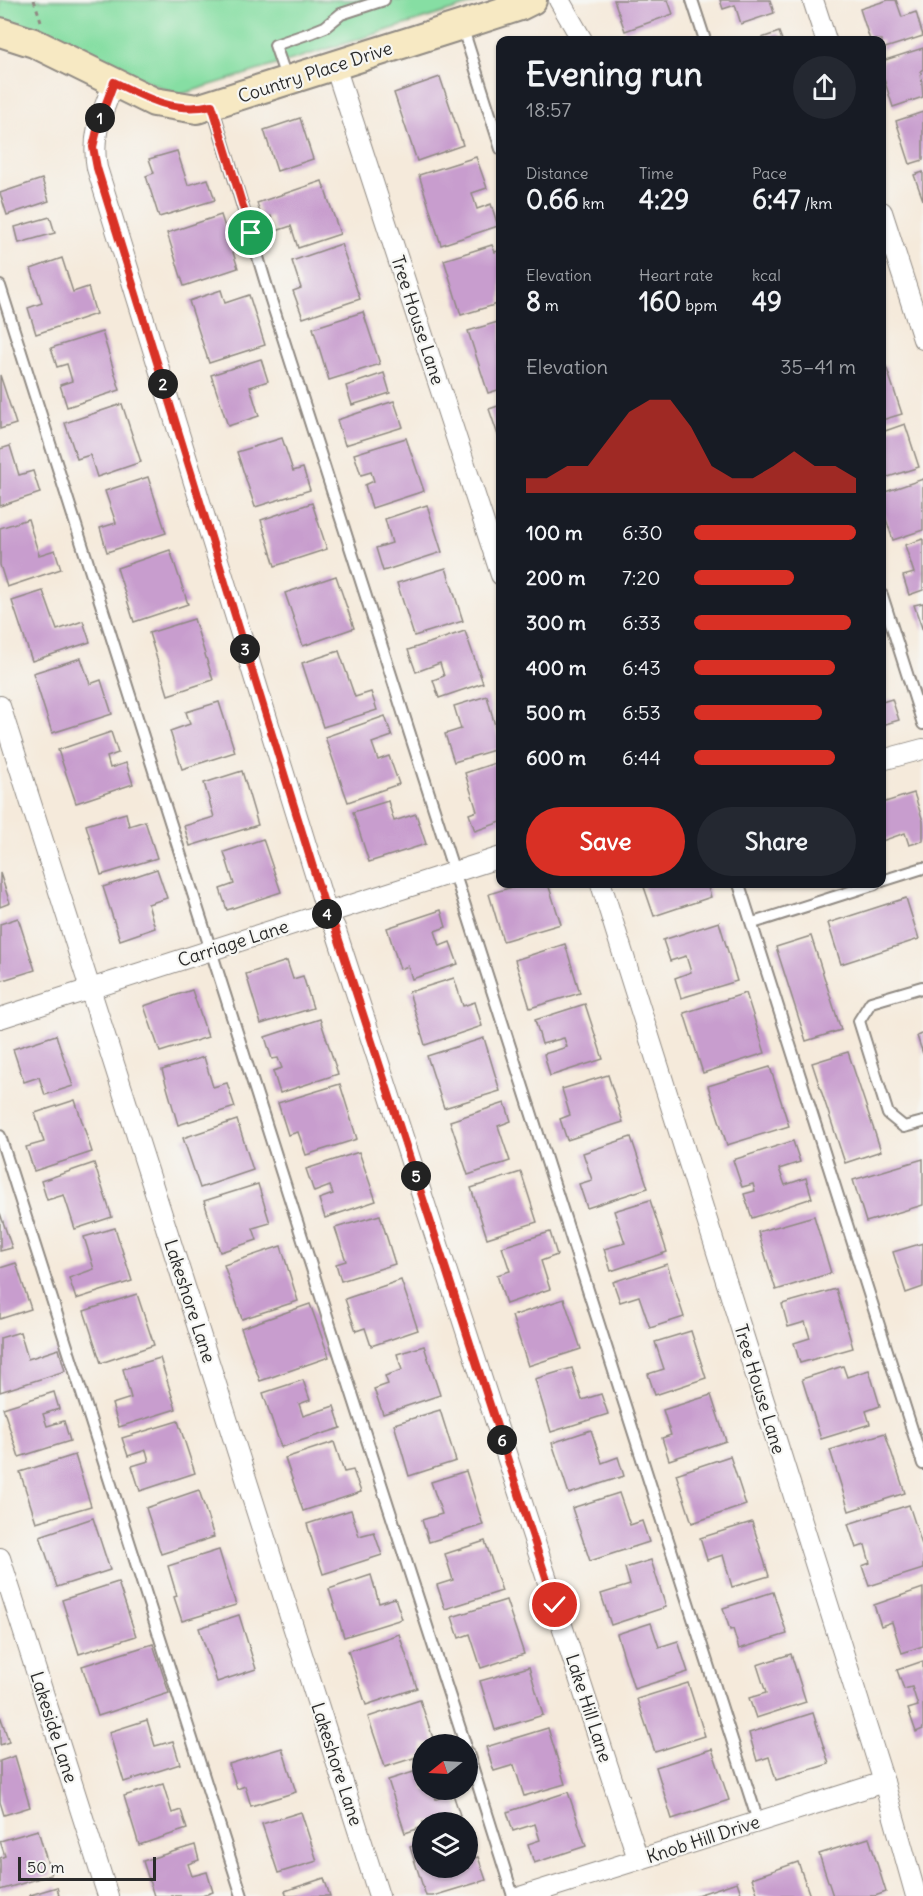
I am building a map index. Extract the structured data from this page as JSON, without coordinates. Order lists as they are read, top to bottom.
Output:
{
  "streets": {
    "street": [
      "Country Place Drive",
      "Tree House Lane",
      "Carriage Lane",
      "Lakeshore Lane",
      "Lake Hill Lane",
      "Lakeside Lane",
      "Knob Hill Drive"
    ]
  },
  "crossings": [
    ["Country Place Drive", "Tree House Lane"],
    ["Country Place Drive", "Lake Hill Lane"],
    ["Tree House Lane", "Knob Hill Drive"],
    ["Carriage Lane", "Lakeshore Lane"],
    ["Carriage Lane", "Lake Hill Lane"],
    ["Lake Hill Lane", "Knob Hill Drive"]
  ],
  "scale_bar": "50 m",
  "north": "left",
  "page": {
    "heading": ["Evening run", "18:57"],
    "pins": [
      "1",
      "2",
      "3",
      "4",
      "5",
      "6"
    ],
    "stats": [
      ["Distance", "0.66 km"],
      ["Time", "4:29"],
      ["Pace", "6:47 /km"],
      ["Elevation", "8 m"],
      ["Heart rate", "160 bpm"],
      ["kcal", "49"]
    ],
    "chart": ["Elevation", "35–41 m"],
    "list": [
      {
        "name": "100 m",
        "note": "6:30"
      },
      {
        "name": "200 m",
        "note": "7:20"
      },
      {
        "name": "300 m",
        "note": "6:33"
      },
      {
        "name": "400 m",
        "note": "6:43"
      },
      {
        "name": "500 m",
        "note": "6:53"
      },
      {
        "name": "600 m",
        "note": "6:44"
      }
    ],
    "buttons": ["Save", "Share"],
    "scale": "50 m"
  }
}
